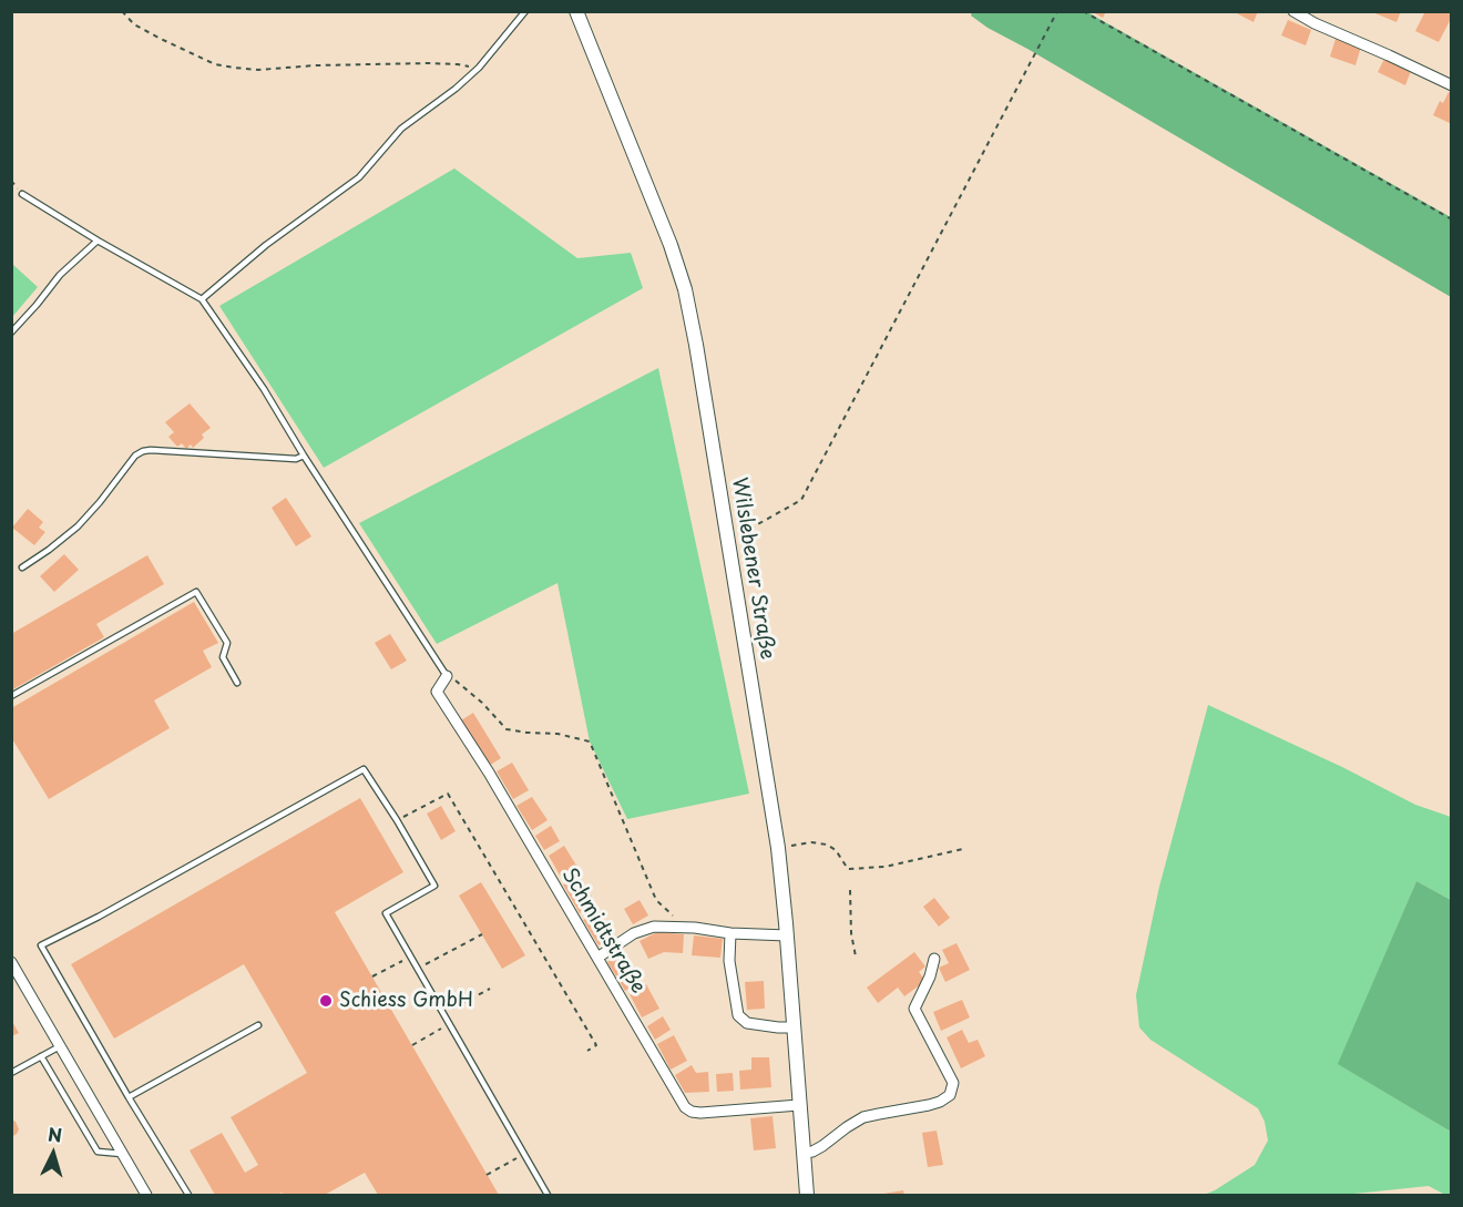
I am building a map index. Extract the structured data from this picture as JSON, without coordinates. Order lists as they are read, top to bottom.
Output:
{
  "streets": {
    "street": ["Wilslebener Straße", "Schmidtstraße"]
  },
  "crossings": [
    ["Wilslebener Straße", "Schmidtstraße"]
  ],
  "places": ["Schiess GmbH"],
  "north": "top"
}
